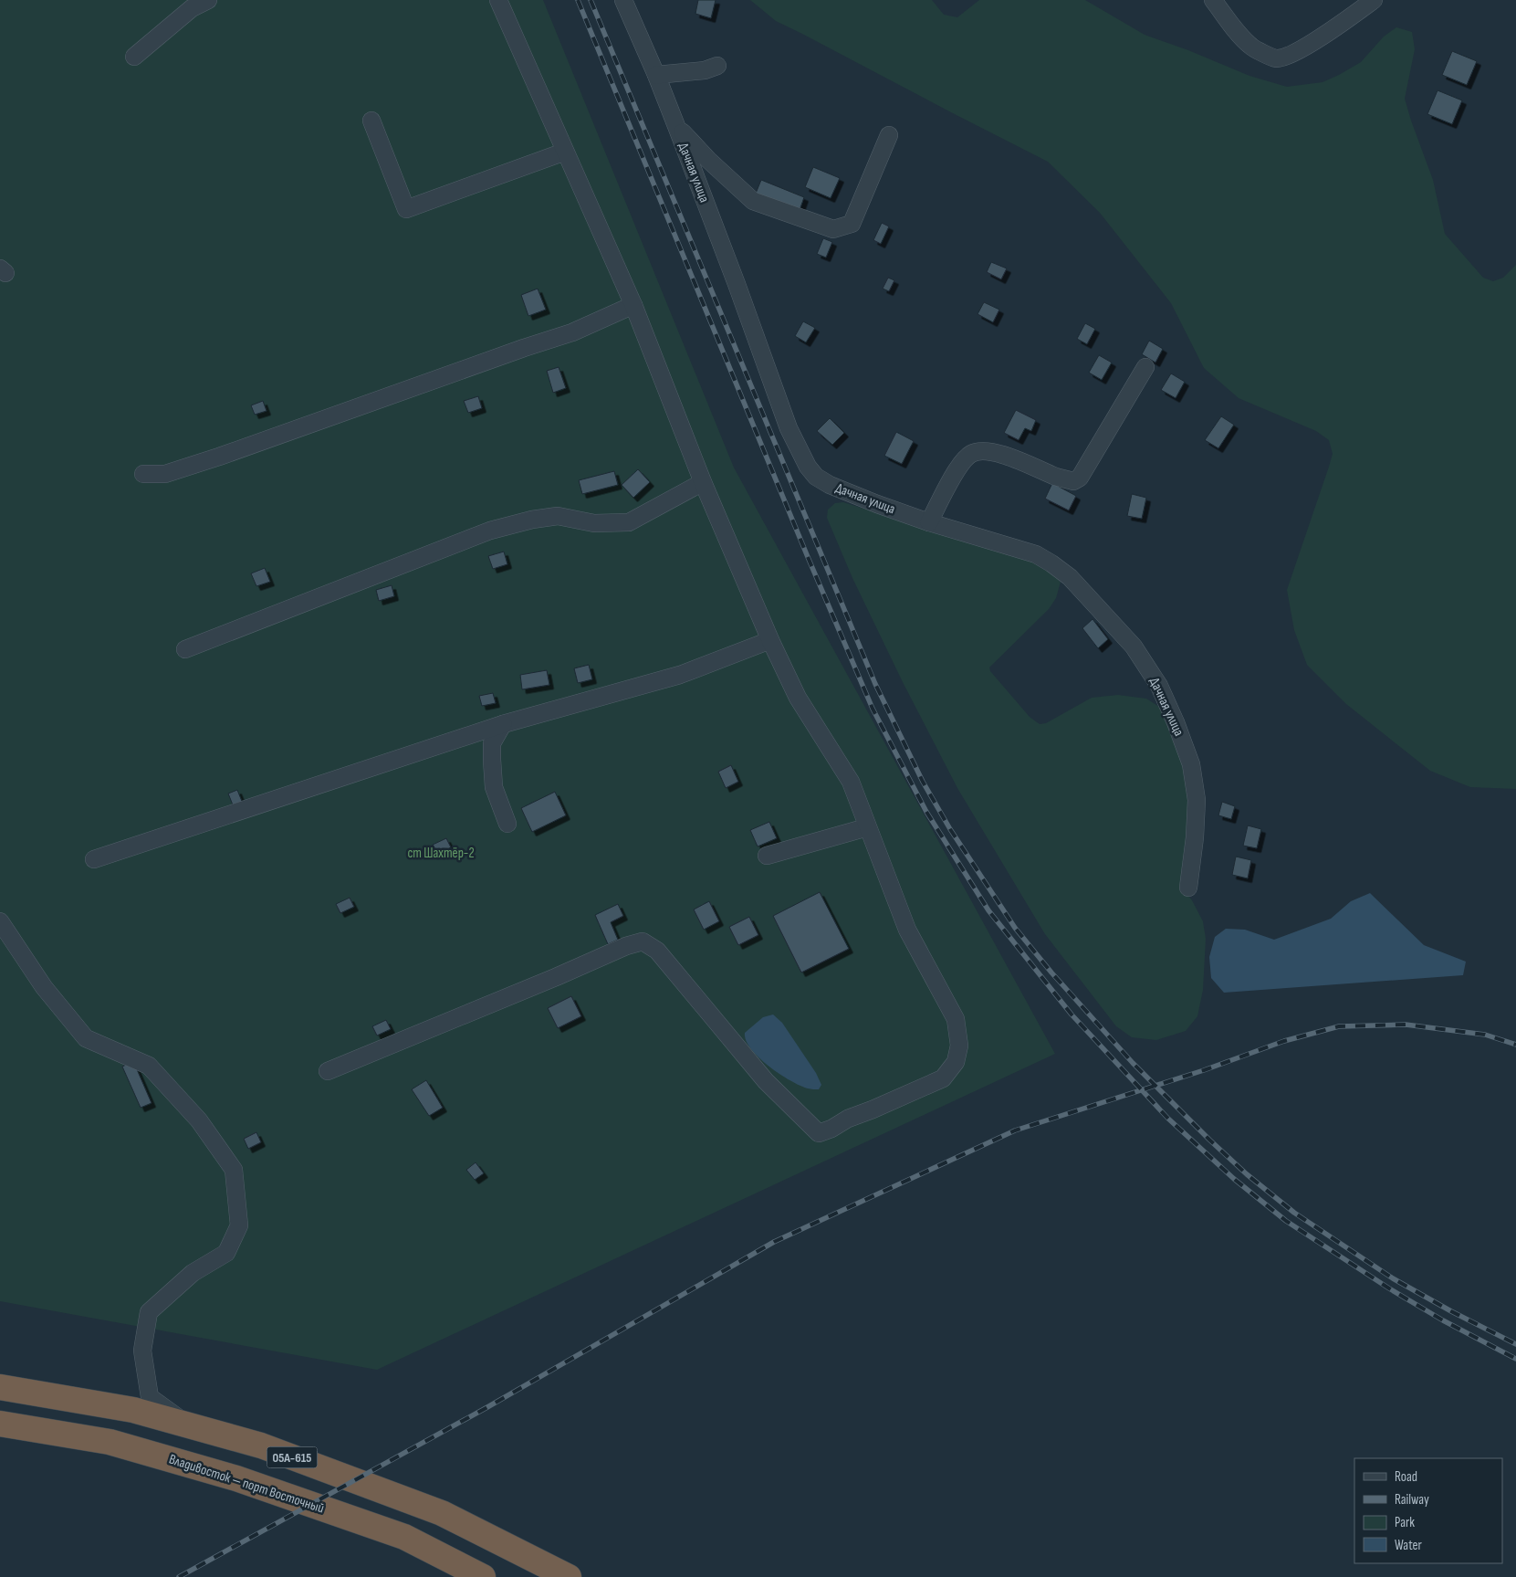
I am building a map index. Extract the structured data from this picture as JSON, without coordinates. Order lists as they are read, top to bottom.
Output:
{
  "streets": {
    "highway": ["05А-615", "Владивосток — порт Восточный"],
    "street": ["Дачная улица"]
  },
  "parks": ["ст Шахтёр-2"],
  "legend": [
    "Road",
    "Railway",
    "Park",
    "Water"
  ]
}
